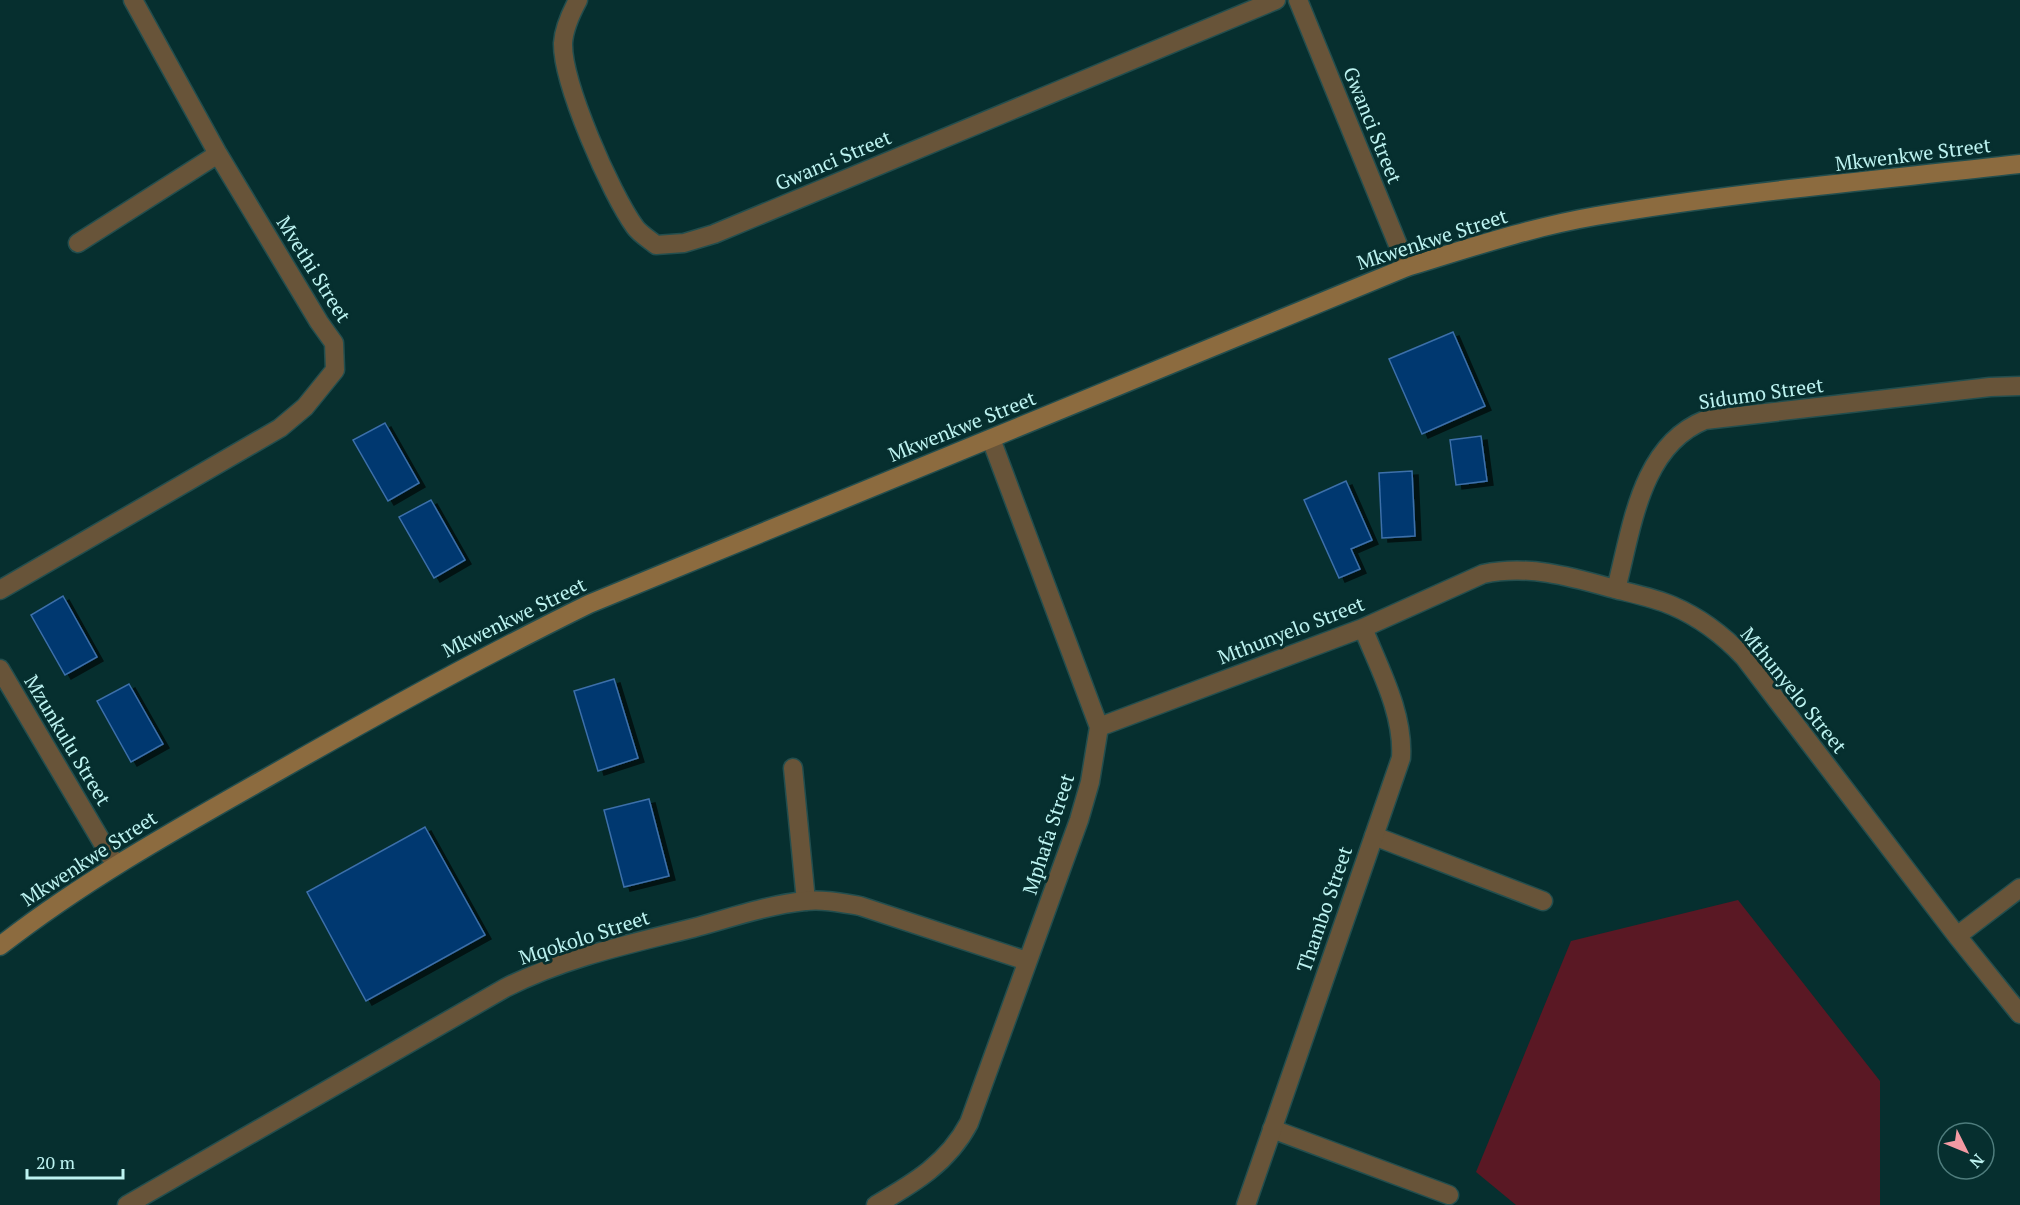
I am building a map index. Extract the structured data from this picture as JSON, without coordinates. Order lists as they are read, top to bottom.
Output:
{
  "streets": {
    "street": [
      "Gwanci Street",
      "Mkwenkwe Street",
      "Mvethi Street",
      "Sidumo Street",
      "Mthunyelo Street",
      "Mzunkulu Street",
      "Mphafa Street",
      "Thambo Street",
      "Mqokolo Street"
    ]
  },
  "crossings": [
    ["Gwanci Street", "Mkwenkwe Street"],
    ["Mkwenkwe Street", "Mzunkulu Street"],
    ["Mkwenkwe Street", "Mphafa Street"],
    ["Sidumo Street", "Mthunyelo Street"],
    ["Mthunyelo Street", "Mphafa Street"],
    ["Mthunyelo Street", "Thambo Street"],
    ["Mphafa Street", "Mqokolo Street"]
  ],
  "scale_bar": "20 m",
  "north": "bottom right"
}
